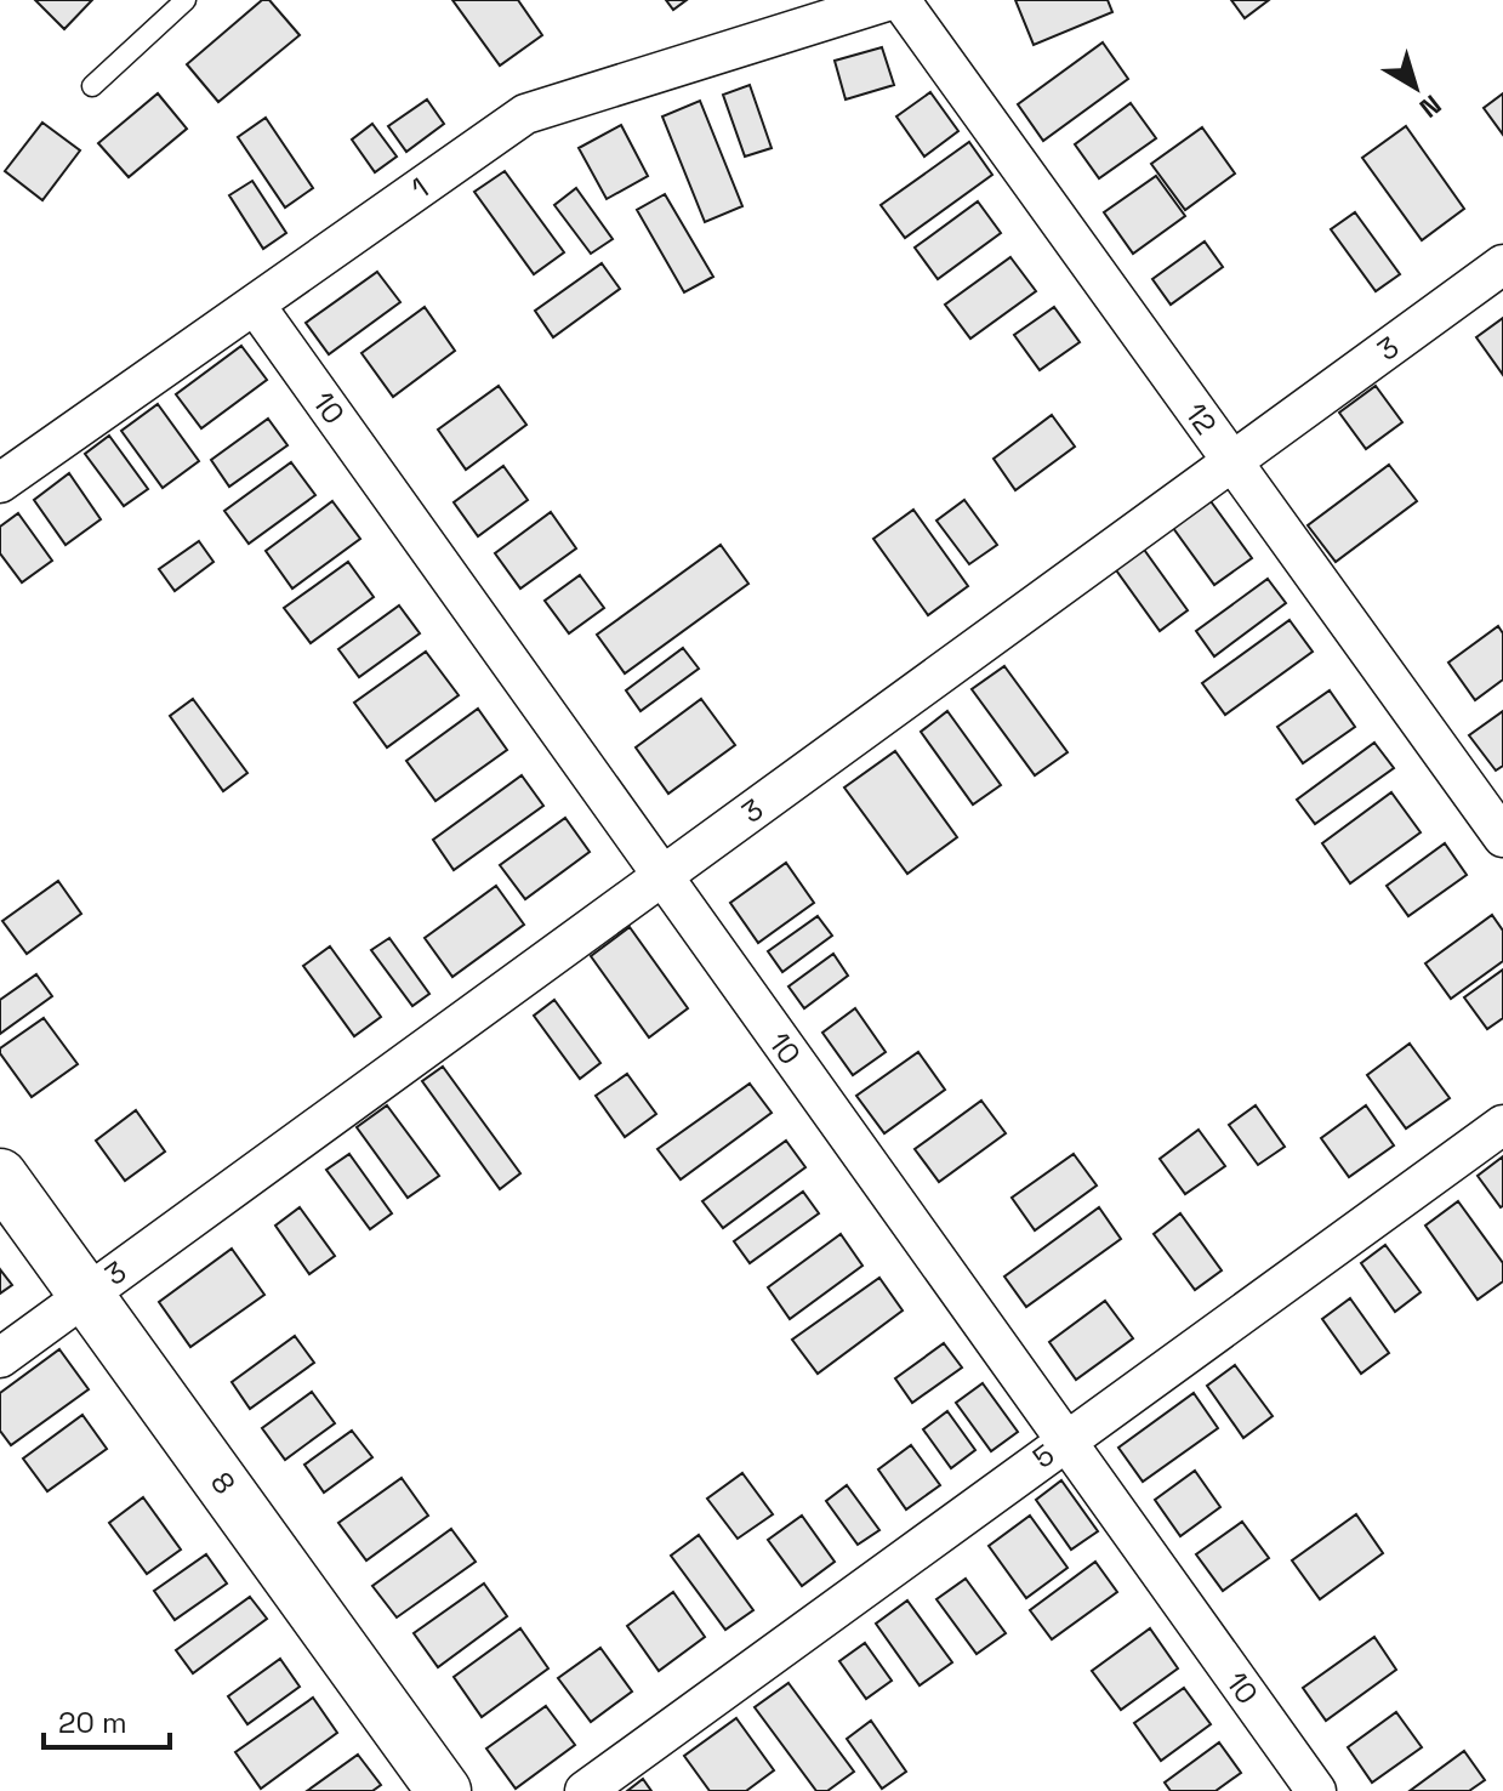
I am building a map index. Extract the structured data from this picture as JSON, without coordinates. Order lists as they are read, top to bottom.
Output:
{
  "streets": {
    "street": [
      "1",
      "3",
      "10",
      "12",
      "5",
      "8"
    ]
  },
  "crossings": [
    ["1", "10"],
    ["3", "10"],
    ["3", "12"],
    ["3", "8"],
    ["10", "5"]
  ],
  "scale_bar": "20 m",
  "north": "bottom right"
}
